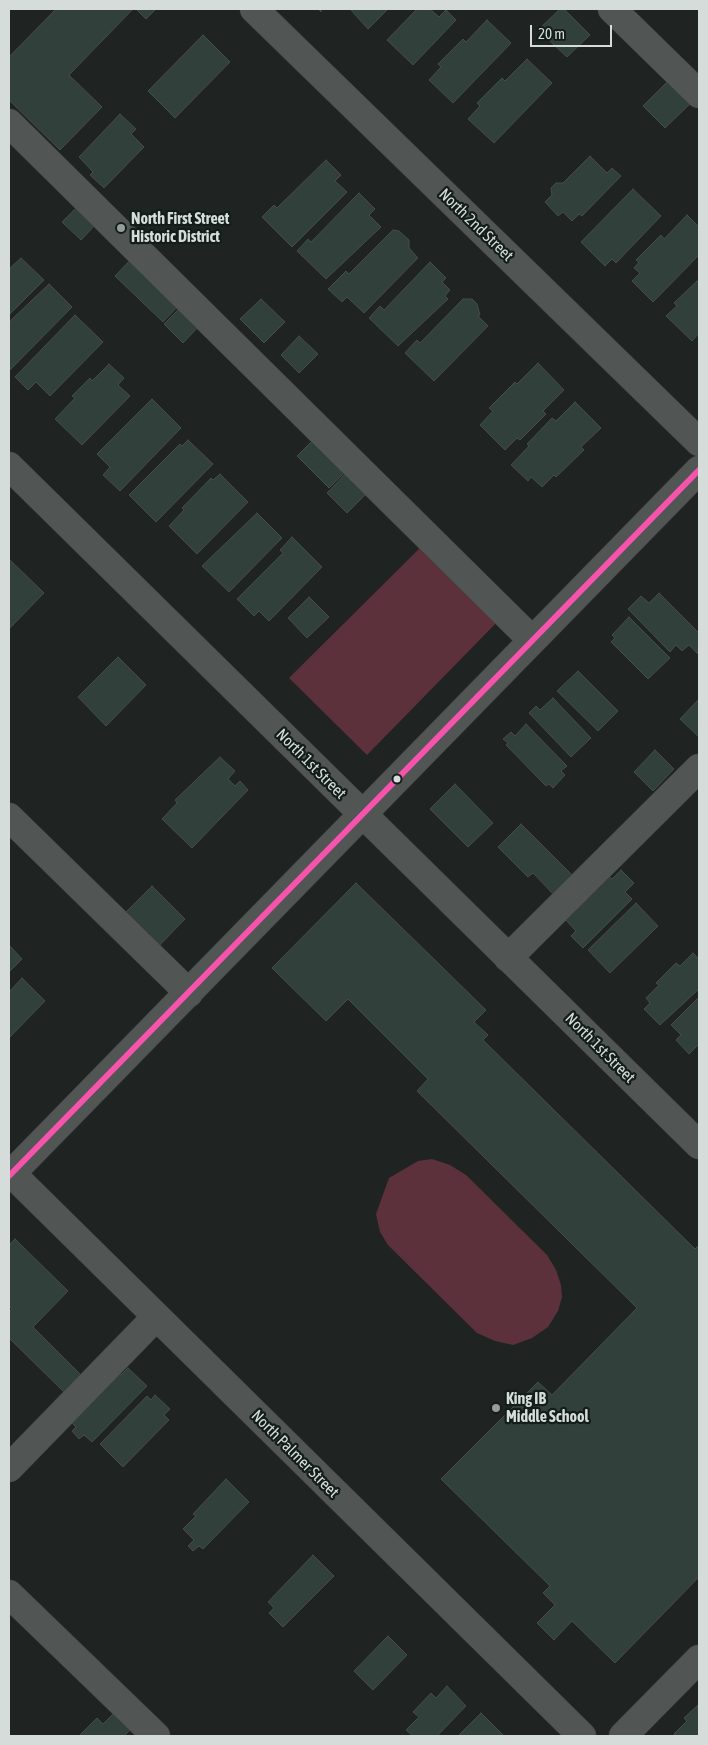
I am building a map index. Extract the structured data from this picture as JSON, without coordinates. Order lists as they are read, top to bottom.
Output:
{
  "streets": {
    "street": ["North 2nd Street", "North 1st Street", "North Palmer Street"]
  },
  "places": ["North First Street Historic District", "King IB Middle School"],
  "scale_bar": "20 m"
}
